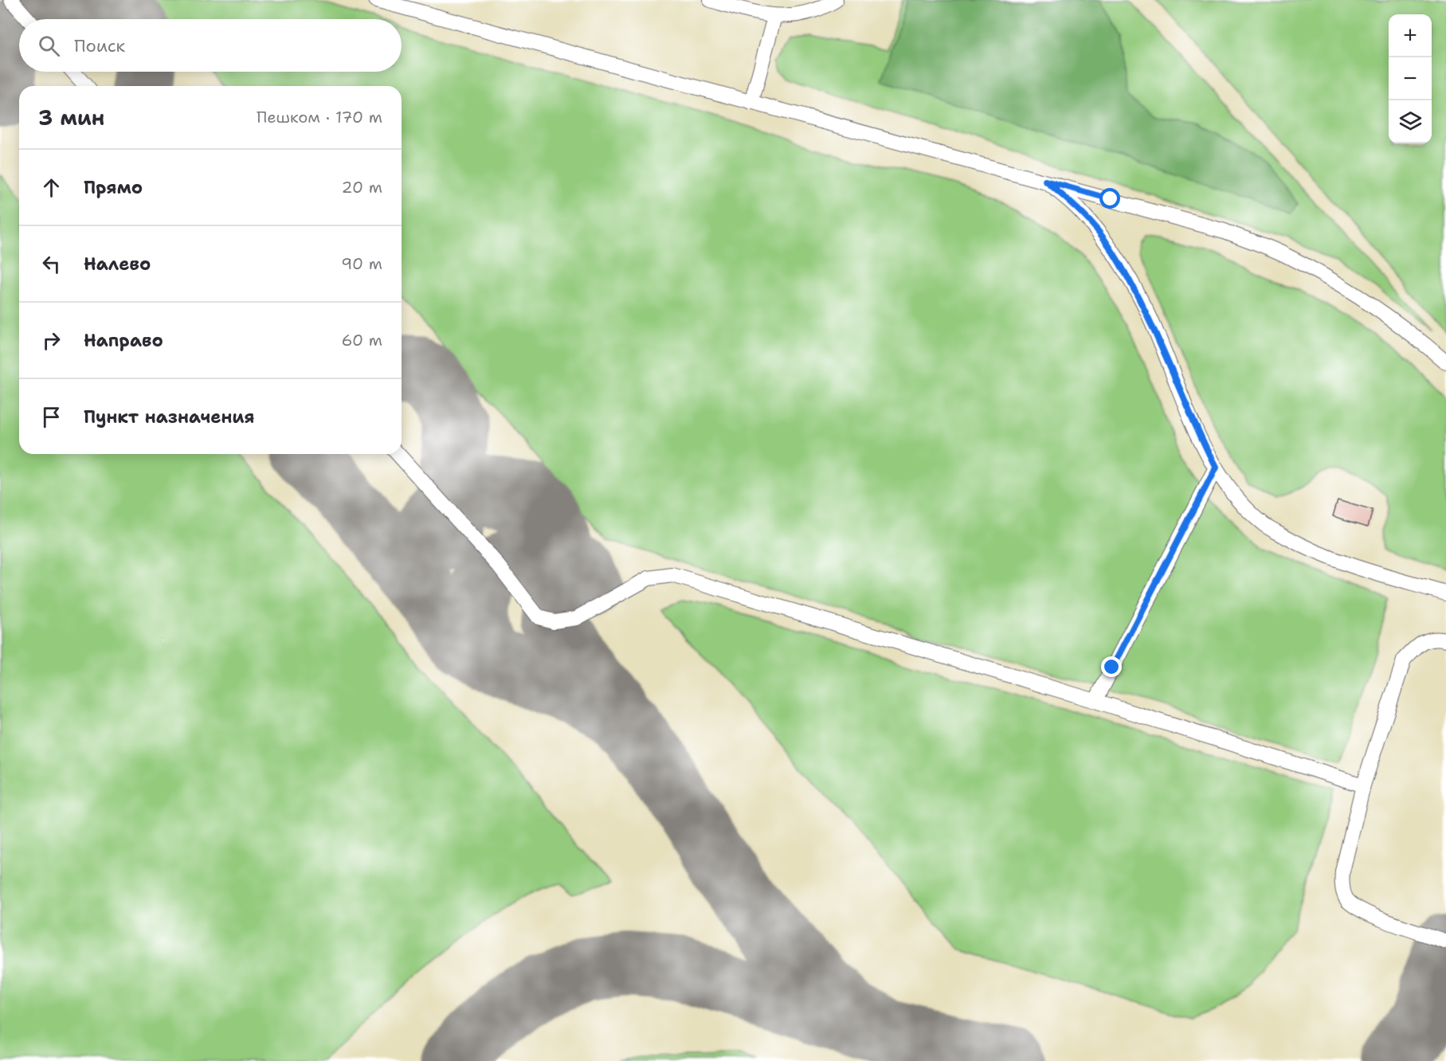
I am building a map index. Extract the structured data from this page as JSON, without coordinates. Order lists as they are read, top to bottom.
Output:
{
  "page": {
    "map_buttons": ["+", "−"],
    "search": "Поиск",
    "heading": ["3 мин", "Пешком · 170 m"],
    "list": [
      ["Прямо", "20 m"],
      ["Налево", "90 m"],
      ["Направо", "60 m"],
      "Пункт назначения"
    ]
  }
}
